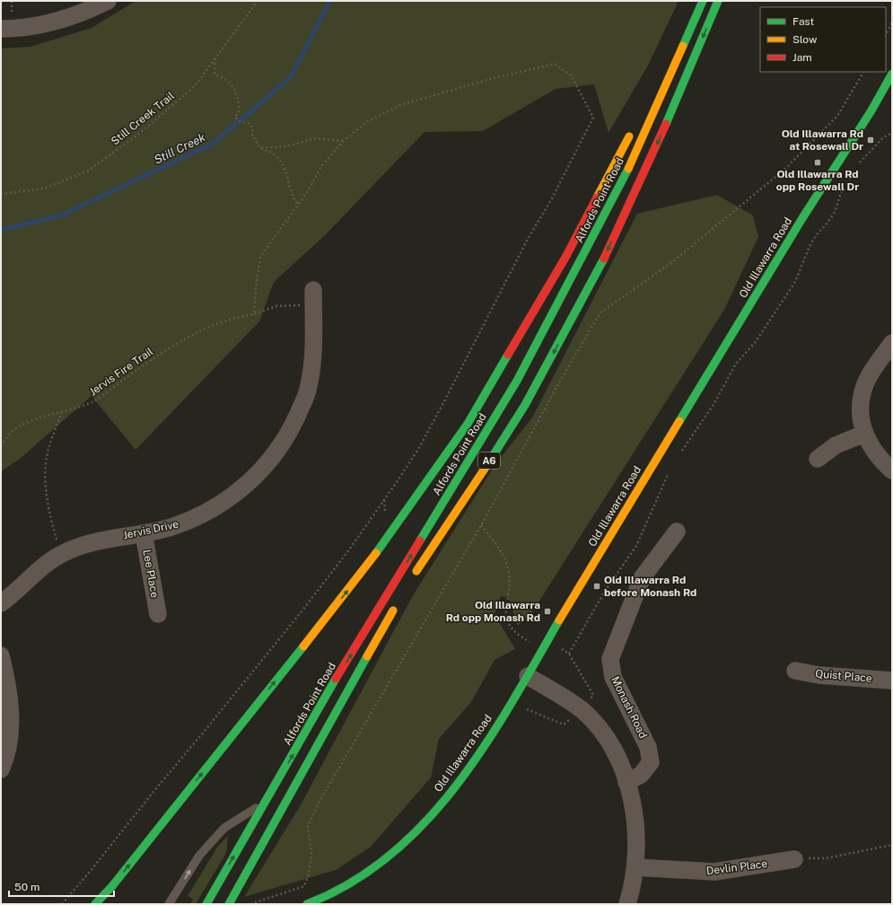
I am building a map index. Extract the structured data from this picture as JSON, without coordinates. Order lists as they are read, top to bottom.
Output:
{
  "streets": {
    "main road": ["Alfords Point Road", "Old Illawarra Road", "A6"],
    "street": [
      "Jervis Drive",
      "Lee Place",
      "Quist Place",
      "Monash Road",
      "Devlin Place"
    ],
    "path": ["Still Creek Trail", "Jervis Fire Trail"]
  },
  "crossings": [
    ["Alfords Point Road", "A6"],
    ["Jervis Fire Trail", "Jervis Drive"],
    ["Jervis Drive", "Lee Place"]
  ],
  "water": ["Still Creek"],
  "places": {
    "transit": [
      "Old Illawarra Rd at Rosewall Dr",
      "Old Illawarra Rd opp Rosewall Dr",
      "Old Illawarra Rd before Monash Rd",
      "Old Illawarra Rd opp Monash Rd"
    ]
  },
  "legend": ["Fast", "Slow", "Jam"],
  "scale_bar": "50 m"
}
